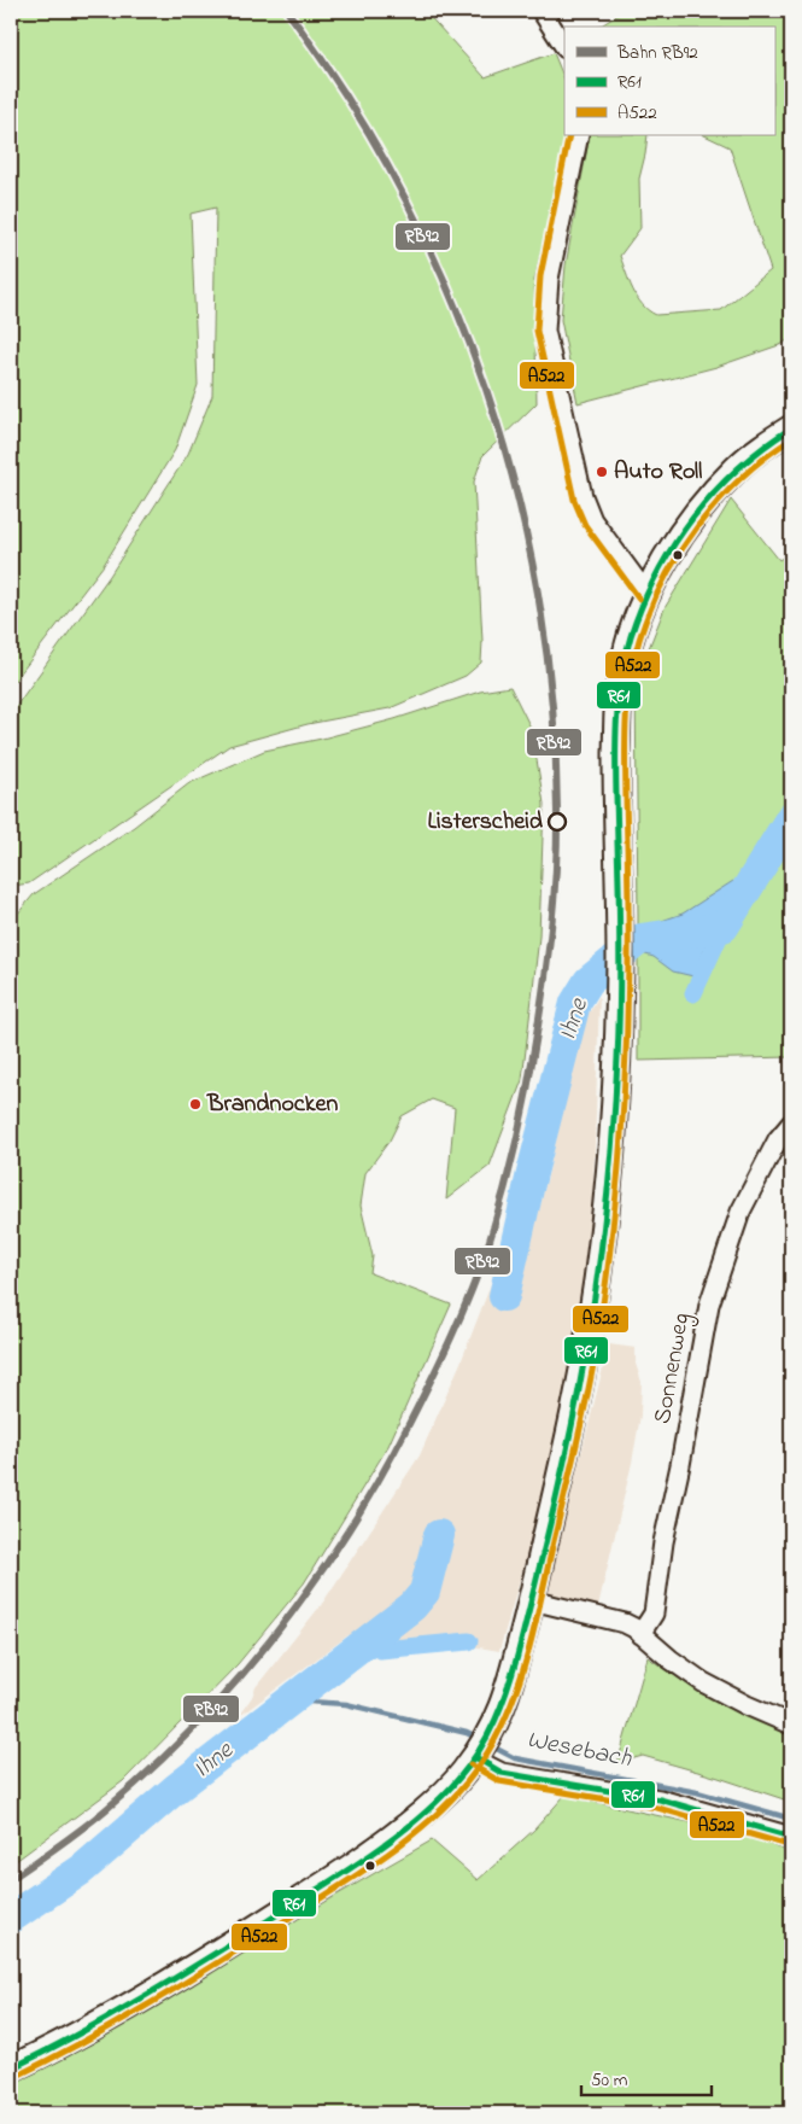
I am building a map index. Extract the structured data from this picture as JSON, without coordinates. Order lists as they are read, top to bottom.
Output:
{
  "streets": {
    "street": ["Sonnenweg"]
  },
  "water": ["Ihne", "Wesebach"],
  "places": ["Auto Roll", "Listerscheid", "Brandnocken"],
  "lines": ["rail line RB92", "transit line A522", "transit line R61"],
  "legend": ["Bahn RB92", "R61", "A522"],
  "scale_bar": "50 m"
}
